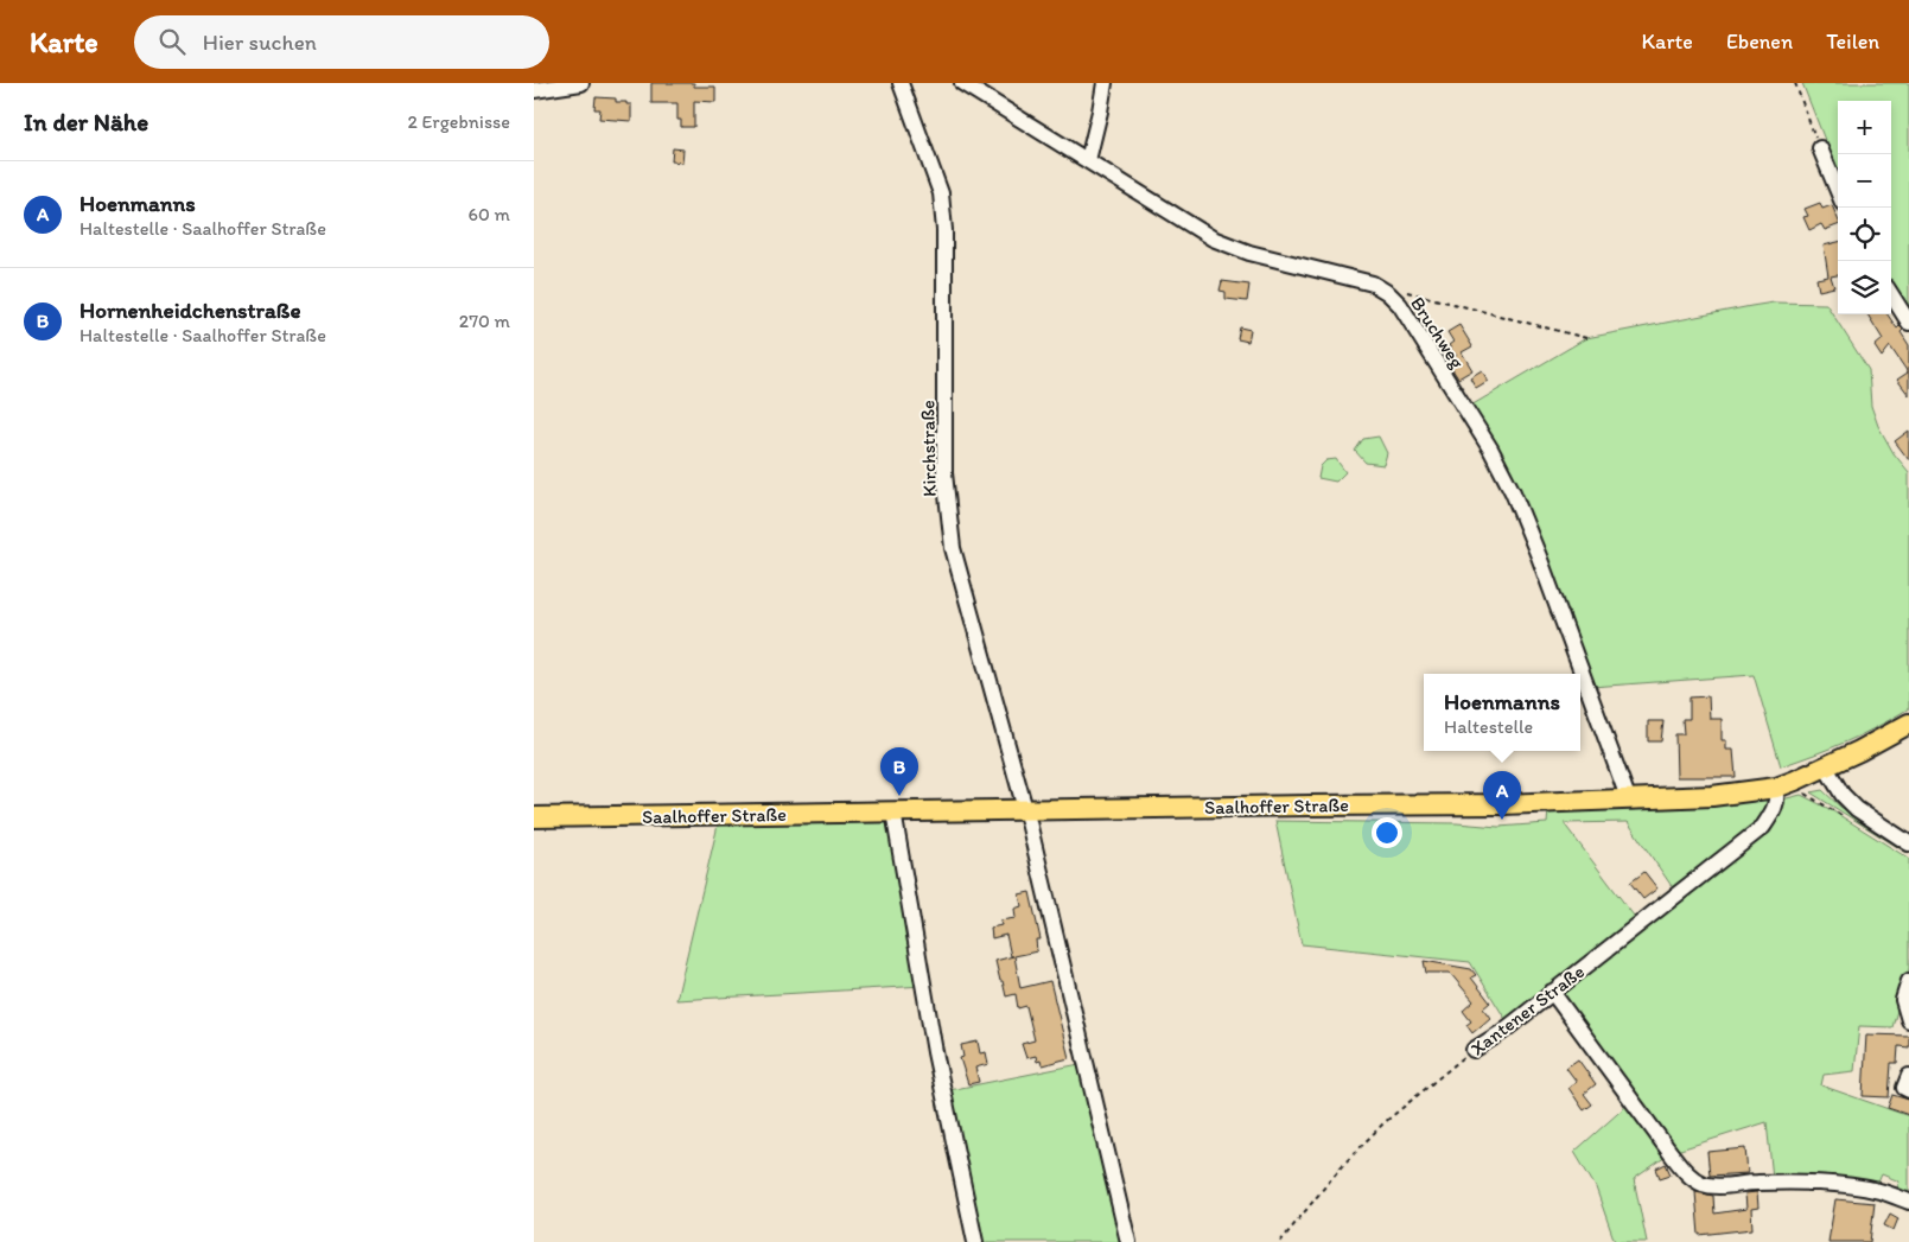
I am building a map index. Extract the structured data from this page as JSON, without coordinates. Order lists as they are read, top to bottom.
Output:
{
  "streets": {
    "main road": ["Saalhoffer Straße"],
    "street": ["Bruchweg", "Kirchstraße", "Xantener Straße"]
  },
  "crossings": [
    ["Bruchweg", "Saalhoffer Straße"],
    ["Kirchstraße", "Saalhoffer Straße"],
    ["Saalhoffer Straße", "Xantener Straße"]
  ],
  "page": {
    "header": "Karte",
    "search": "Hier suchen",
    "nav": ["Karte", "Ebenen", "Teilen"],
    "heading": ["In der Nähe", "2 Ergebnisse"],
    "map_buttons": ["+", "−"],
    "list": [
      {
        "mark": "A",
        "name": "Hoenmanns",
        "note": "Haltestelle · Saalhoffer Straße",
        "value": "60 m"
      },
      {
        "mark": "B",
        "name": "Hornenheidchenstraße",
        "note": "Haltestelle · Saalhoffer Straße",
        "value": "270 m"
      }
    ],
    "popup": ["Hoenmanns", "Haltestelle"],
    "pins": ["B", "A"]
  }
}
